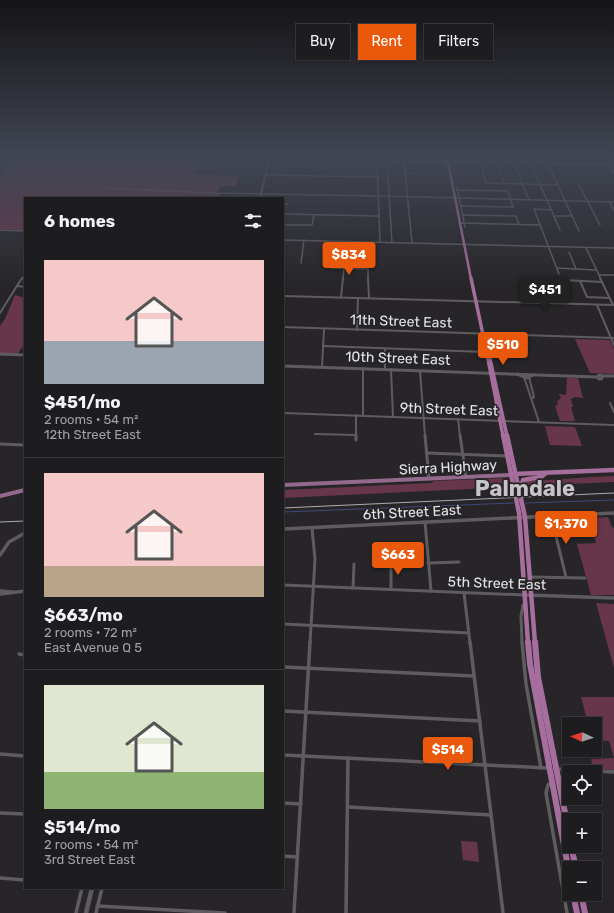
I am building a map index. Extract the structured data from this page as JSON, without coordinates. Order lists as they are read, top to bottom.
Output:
{
  "streets": {
    "highway": ["Sierra Highway"],
    "main road": ["10th Street East"],
    "street": [
      "11th Street East",
      "9th Street East",
      "6th Street East",
      "5th Street East"
    ]
  },
  "districts": ["Palmdale"],
  "north": "left",
  "page": {
    "chip": ["Buy", "Rent", "Filters"],
    "heading": "6 homes",
    "price": [
      "$834",
      "$451",
      "$510",
      "$1,370",
      "$663",
      "$514"
    ],
    "list": [
      {
        "name": "$451/mo",
        "note": "2 rooms · 54 m² · 12th Street East"
      },
      {
        "name": "$663/mo",
        "note": "2 rooms · 72 m² · East Avenue Q 5"
      },
      {
        "name": "$514/mo",
        "note": "2 rooms · 54 m² · 3rd Street East"
      }
    ],
    "map_buttons": ["+", "−"]
  }
}
